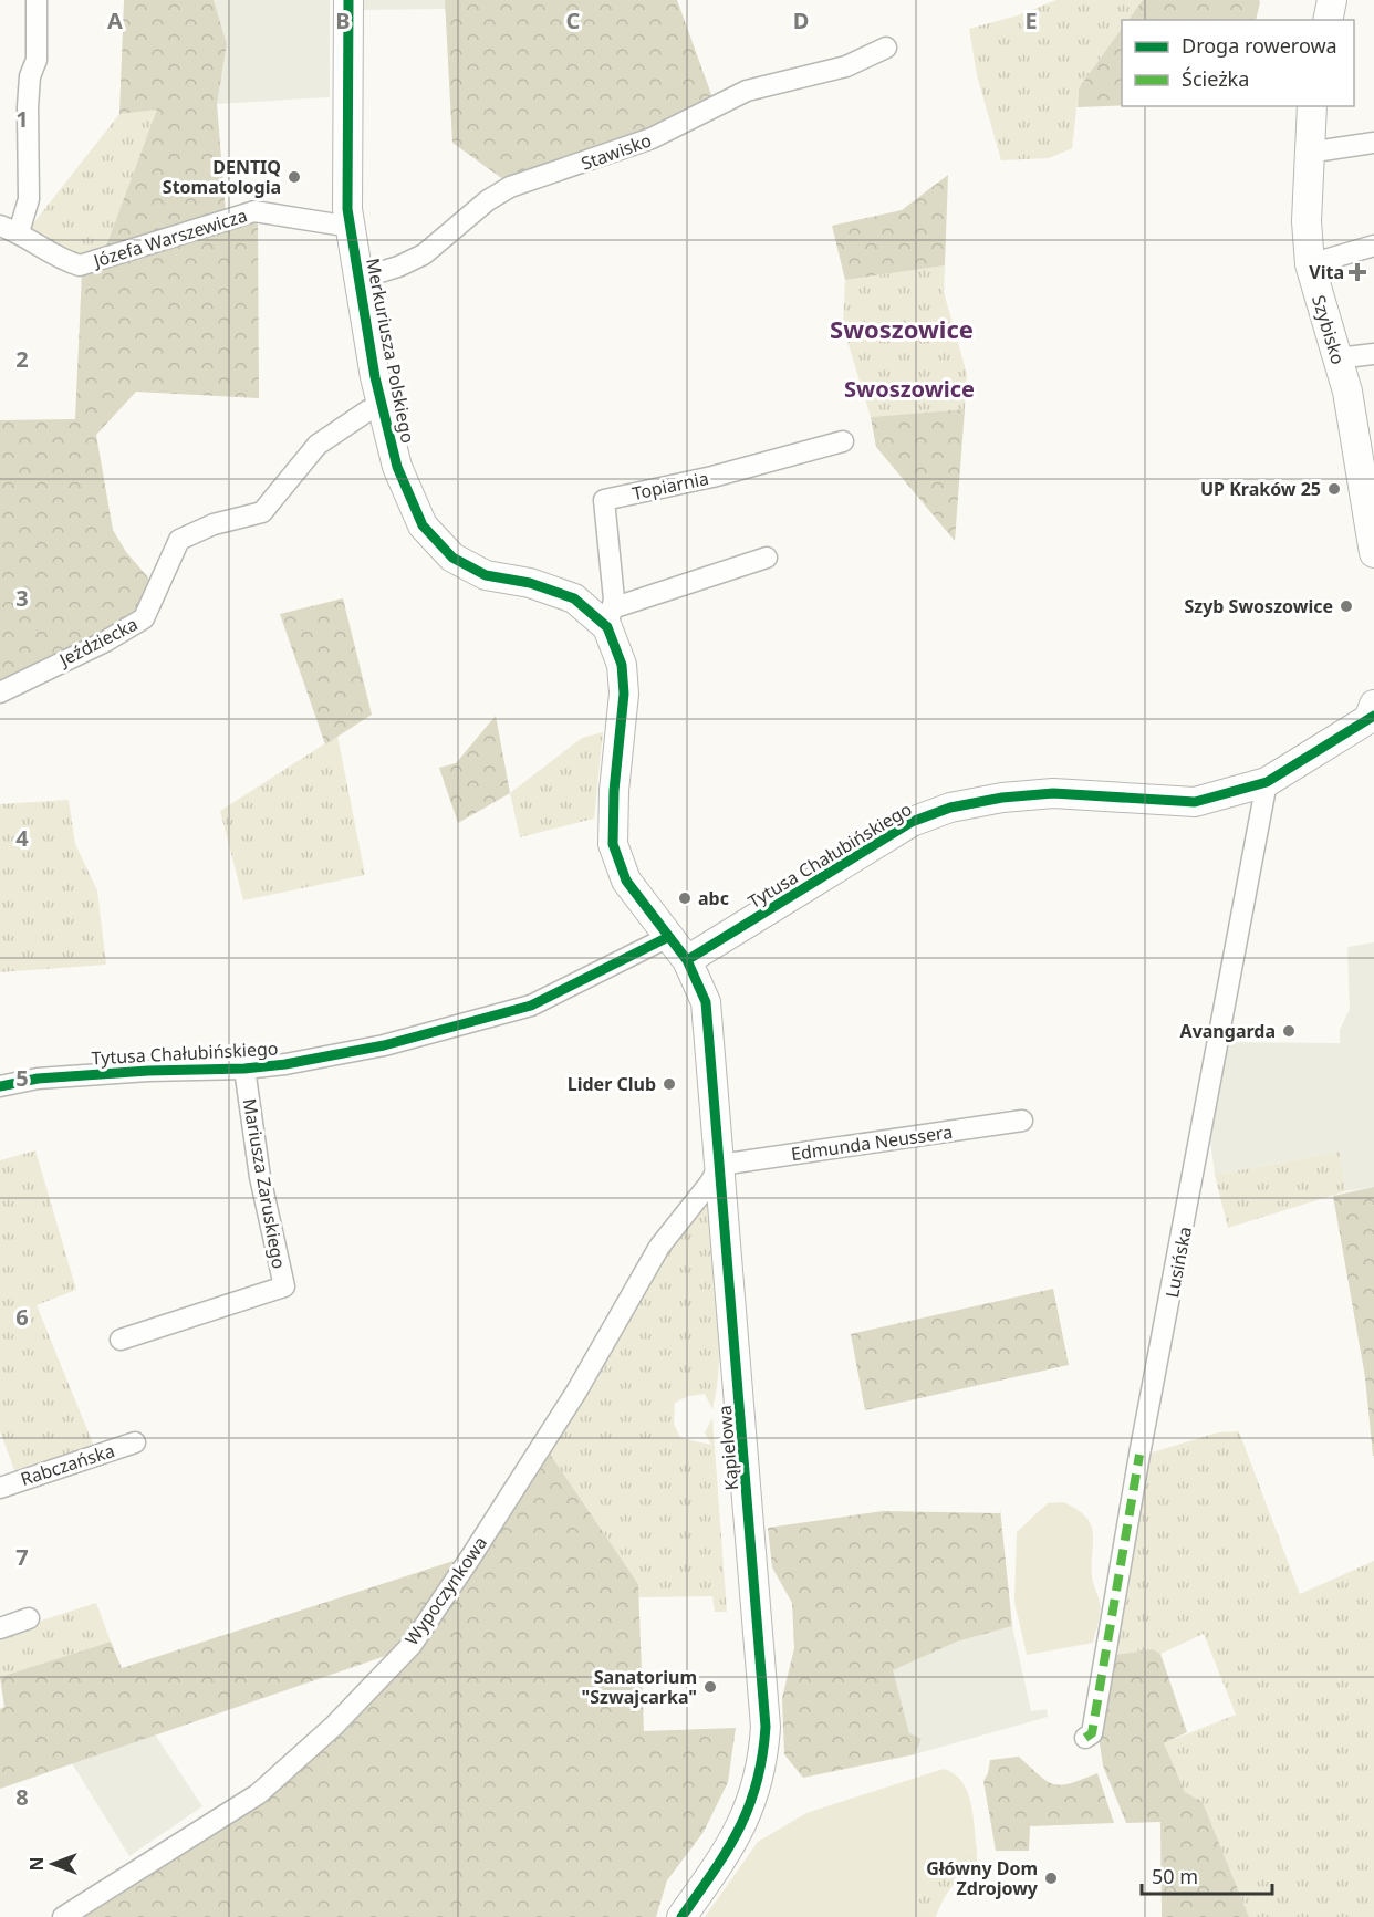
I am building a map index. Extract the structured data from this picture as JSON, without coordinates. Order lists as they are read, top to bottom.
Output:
{
  "streets": {
    "street": [
      "Stawisko",
      "Józefa Warszewicza",
      "Szybisko",
      "Merkuriusza Polskiego",
      "Topiarnia",
      "Jeździecka",
      "Tytusa Chałubińskiego",
      "Edmunda Neussera",
      "Mariusza Zaruskiego",
      "Lusińska",
      "Kąpielowa",
      "Rabczańska",
      "Wypoczynkowa"
    ]
  },
  "crossings": [
    ["Stawisko", "Merkuriusza Polskiego"],
    ["Józefa Warszewicza", "Merkuriusza Polskiego"],
    ["Merkuriusza Polskiego", "Topiarnia"],
    ["Merkuriusza Polskiego", "Jeździecka"],
    ["Merkuriusza Polskiego", "Tytusa Chałubińskiego"],
    ["Merkuriusza Polskiego", "Kąpielowa"],
    ["Tytusa Chałubińskiego", "Mariusza Zaruskiego"],
    ["Tytusa Chałubińskiego", "Lusińska"],
    ["Tytusa Chałubińskiego", "Kąpielowa"],
    ["Edmunda Neussera", "Kąpielowa"],
    ["Edmunda Neussera", "Wypoczynkowa"],
    ["Kąpielowa", "Wypoczynkowa"]
  ],
  "districts": ["Swoszowice", "Swoszowice"],
  "places": {
    "other": [
      "DENTIQ Stomatologia",
      "UP Kraków 25",
      "Szyb Swoszowice",
      "abc",
      "Avangarda",
      "Lider Club",
      "Sanatorium \"Szwajcarka\"",
      "Główny Dom Zdrojowy"
    ],
    "health": ["Vita"]
  },
  "legend": ["Droga rowerowa", "Ścieżka"],
  "scale_bar": "50 m",
  "north": "left",
  "grid": {
    "columns": [
      "A",
      "B",
      "C",
      "D",
      "E"
    ],
    "rows": [
      "1",
      "2",
      "3",
      "4",
      "5",
      "6",
      "7",
      "8"
    ]
  }
}
